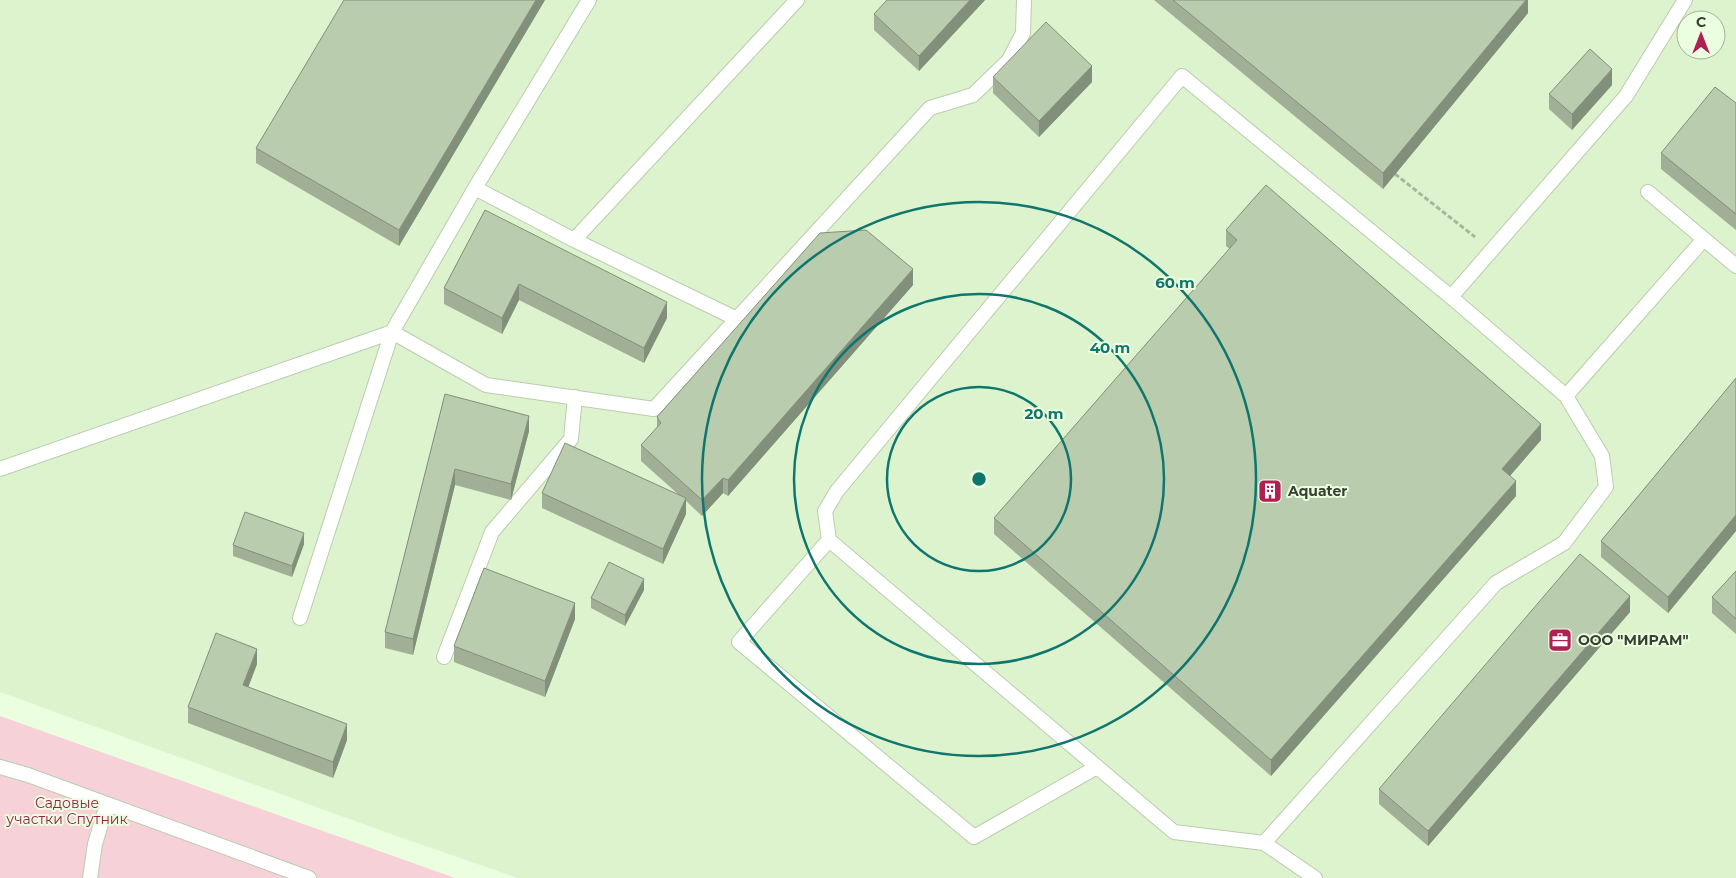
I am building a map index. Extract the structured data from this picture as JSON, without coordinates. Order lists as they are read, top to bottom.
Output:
{
  "parks": ["Садовые участки Спутник"],
  "places": {
    "building": ["Aquater"],
    "office": ["ООО \"МИРАМ\""]
  },
  "north": "top",
  "rings": ["60 m", "40 m", "20 m"]
}
